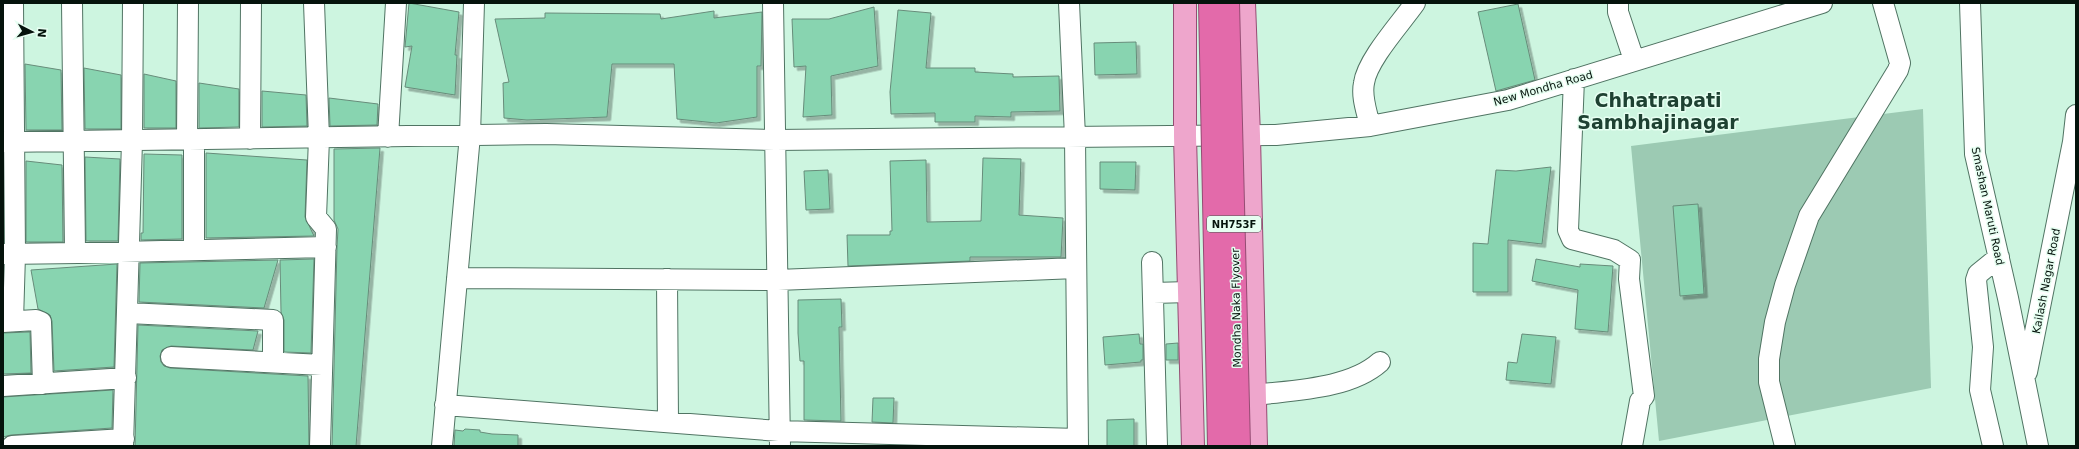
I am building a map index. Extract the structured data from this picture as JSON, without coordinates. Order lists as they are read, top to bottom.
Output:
{
  "streets": {
    "highway": ["NH753F", "Mondha Naka Flyover"],
    "street": ["New Mondha Road", "Smashan Maruti Road", "Kailash Nagar Road"]
  },
  "crossings": [
    ["Smashan Maruti Road", "Kailash Nagar Road"]
  ],
  "districts": ["Chhatrapati Sambhajinagar"],
  "north": "right"
}
